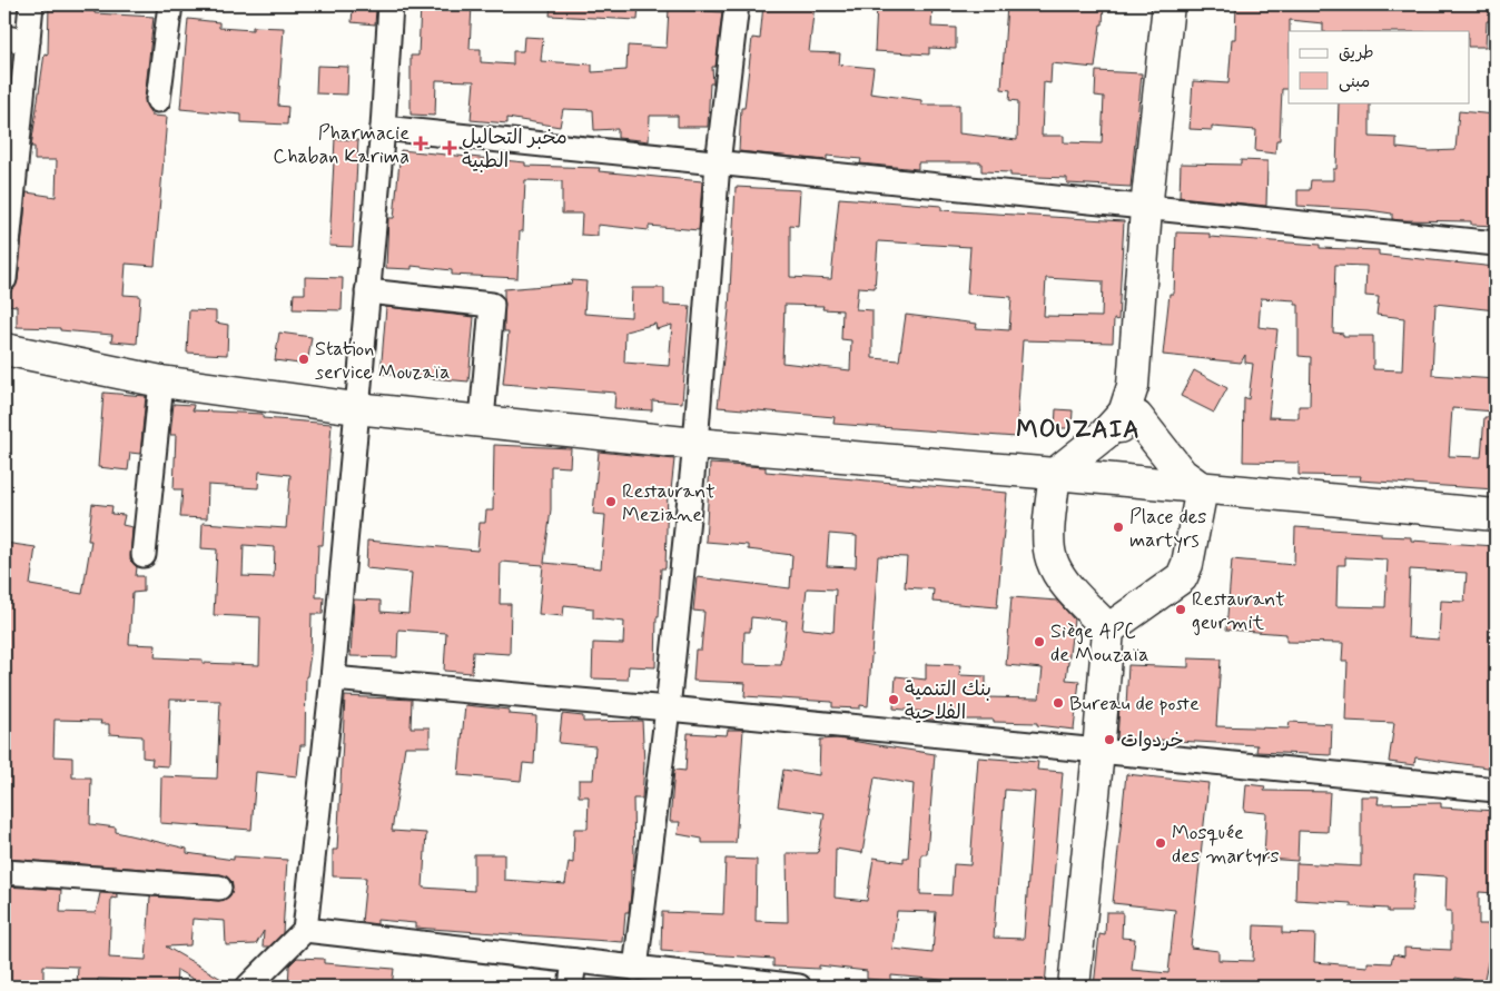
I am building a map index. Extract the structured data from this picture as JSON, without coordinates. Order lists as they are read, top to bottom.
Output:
{
  "districts": ["MOUZAIA"],
  "places": {
    "health": ["Pharmacie Chaban Karima", "مخبر التحاليل الطبية"],
    "other": [
      "Station service Mouzaïa",
      "Restaurant Meziane",
      "Place des martyrs",
      "Restaurant geurmit",
      "Siège APC de Mouzaïa",
      "بنك التنمية الفلاحية",
      "Bureau de poste",
      "خردوات",
      "Mosquée des martyrs"
    ]
  },
  "legend": ["طريق", "مبنى"]
}
